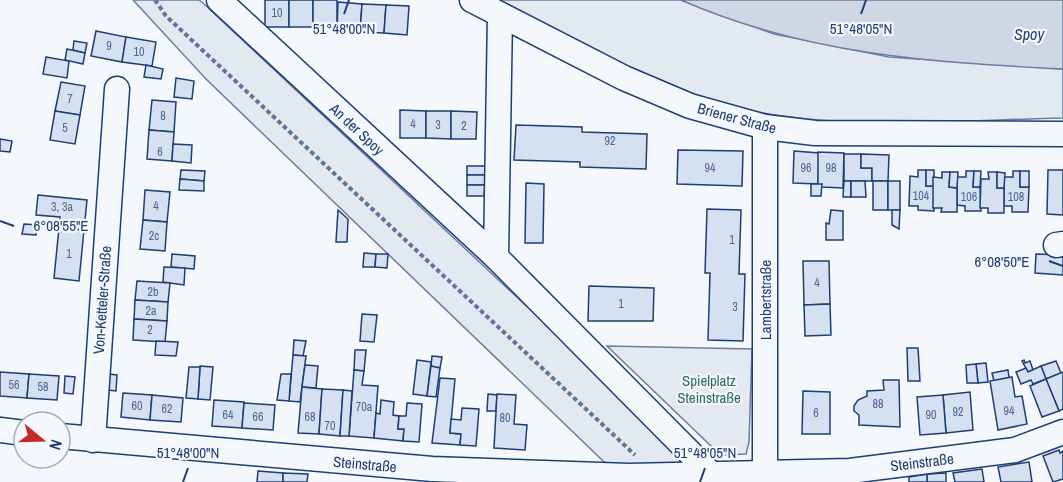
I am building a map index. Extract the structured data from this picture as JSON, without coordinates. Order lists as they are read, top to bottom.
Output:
{
  "streets": {
    "street": [
      "Briener Straße",
      "An der Spoy",
      "Von-Ketteler-Straße",
      "Lambertstraße",
      "Steinstraße"
    ]
  },
  "crossings": [
    ["Briener Straße", "Lambertstraße"],
    ["An der Spoy", "Steinstraße"],
    ["Von-Ketteler-Straße", "Steinstraße"],
    ["Lambertstraße", "Steinstraße"]
  ],
  "water": ["Spoy"],
  "parks": ["Spielplatz Steinstraße"],
  "house_numbers": [
    "10",
    "9",
    "10",
    "7",
    "8",
    "4",
    "3",
    "2",
    "5",
    "92",
    "6",
    "94",
    "96",
    "98",
    "104",
    "106",
    "108",
    "4",
    "3, 3a",
    "2c",
    "1",
    "1",
    "4",
    "2b",
    "1",
    "3",
    "2a",
    "2",
    "56",
    "58",
    "88",
    "60",
    "70a",
    "62",
    "94",
    "92",
    "6",
    "64",
    "90",
    "66",
    "68",
    "80",
    "70"
  ],
  "north": "right",
  "coordinates": [
    "51°48'00\"N",
    "51°48'05\"N",
    "6°08'55\"E",
    "6°08'50\"E"
  ]
}
